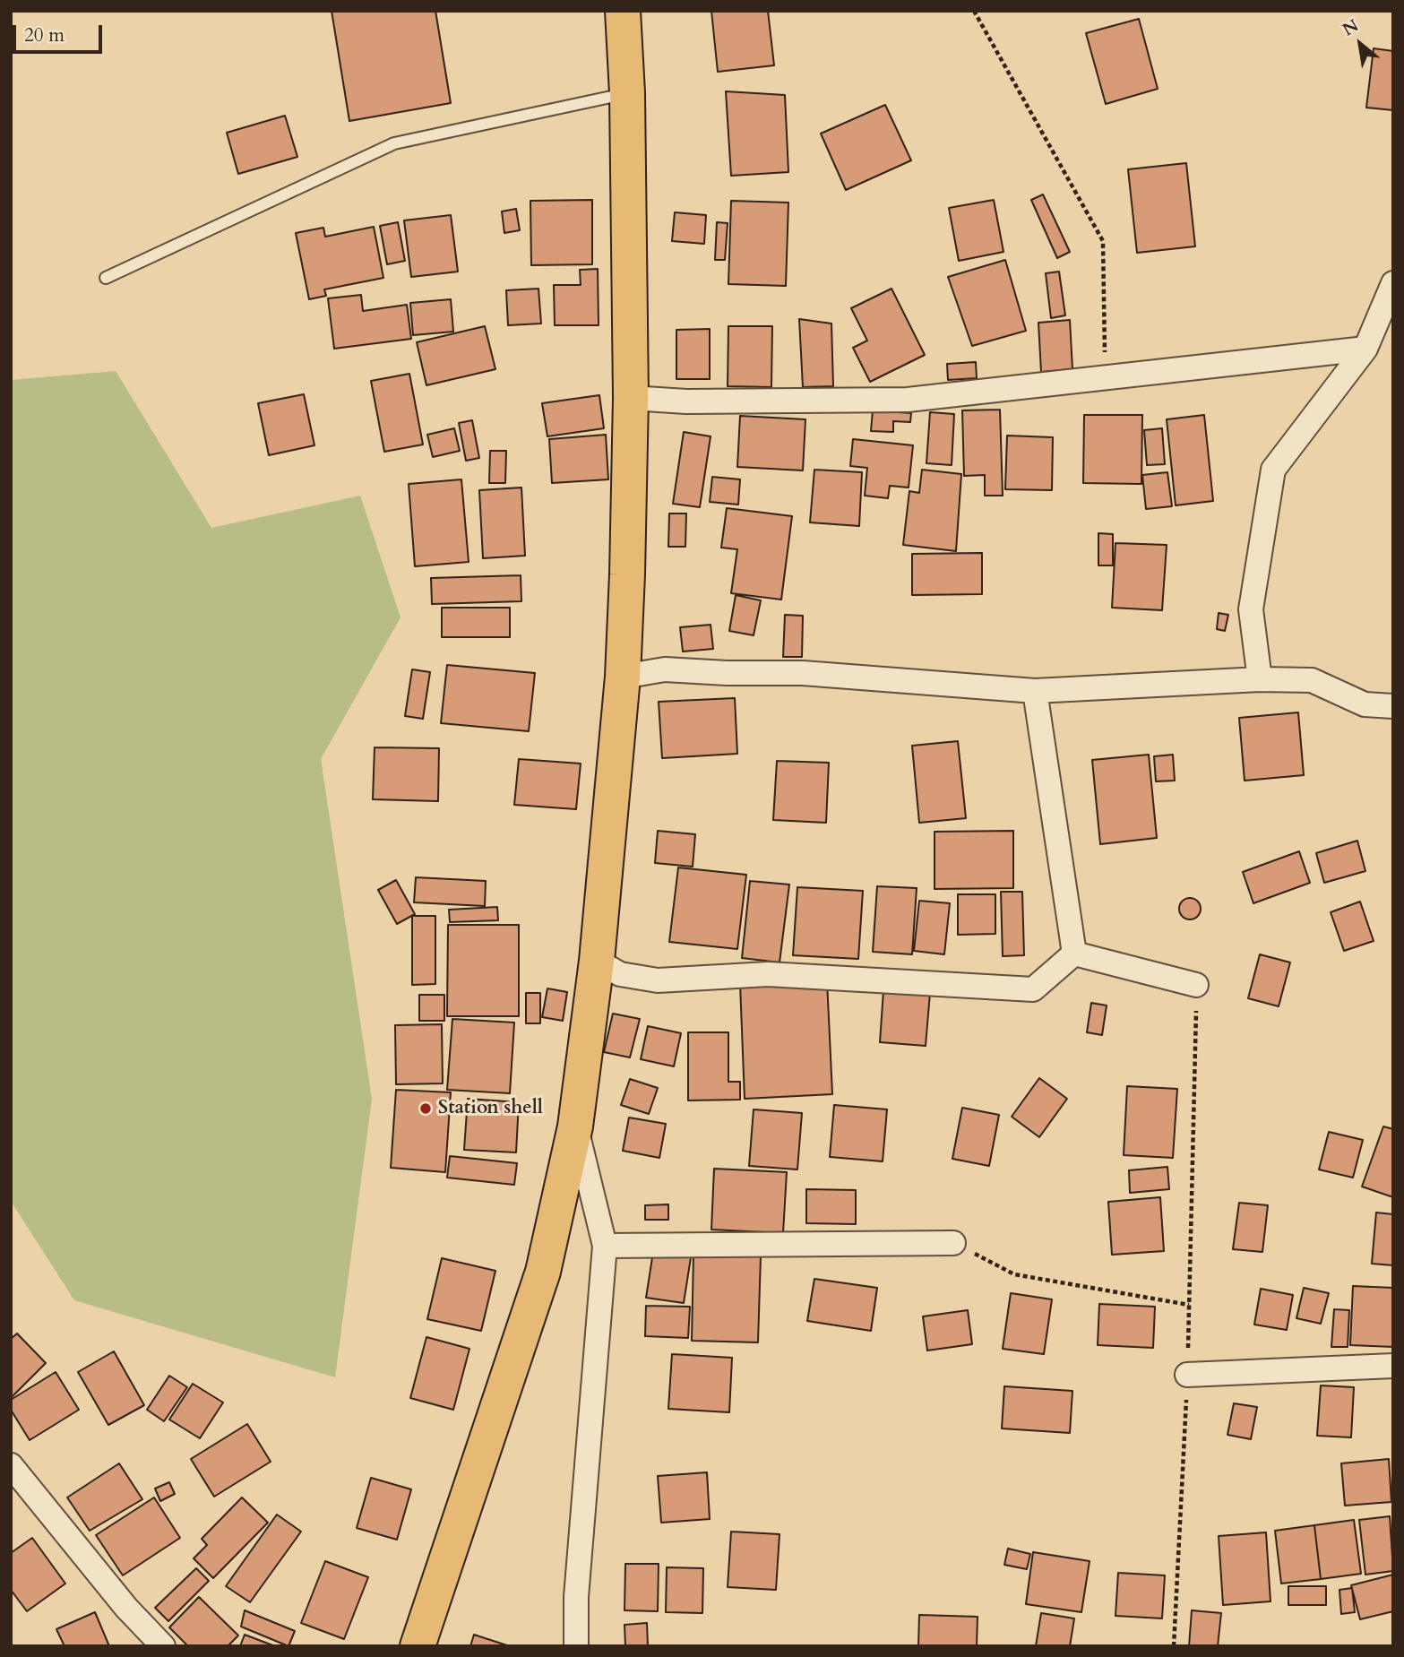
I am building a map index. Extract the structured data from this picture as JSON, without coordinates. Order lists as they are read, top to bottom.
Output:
{
  "places": ["Station shell"],
  "scale_bar": "20 m",
  "north": "top left"
}
